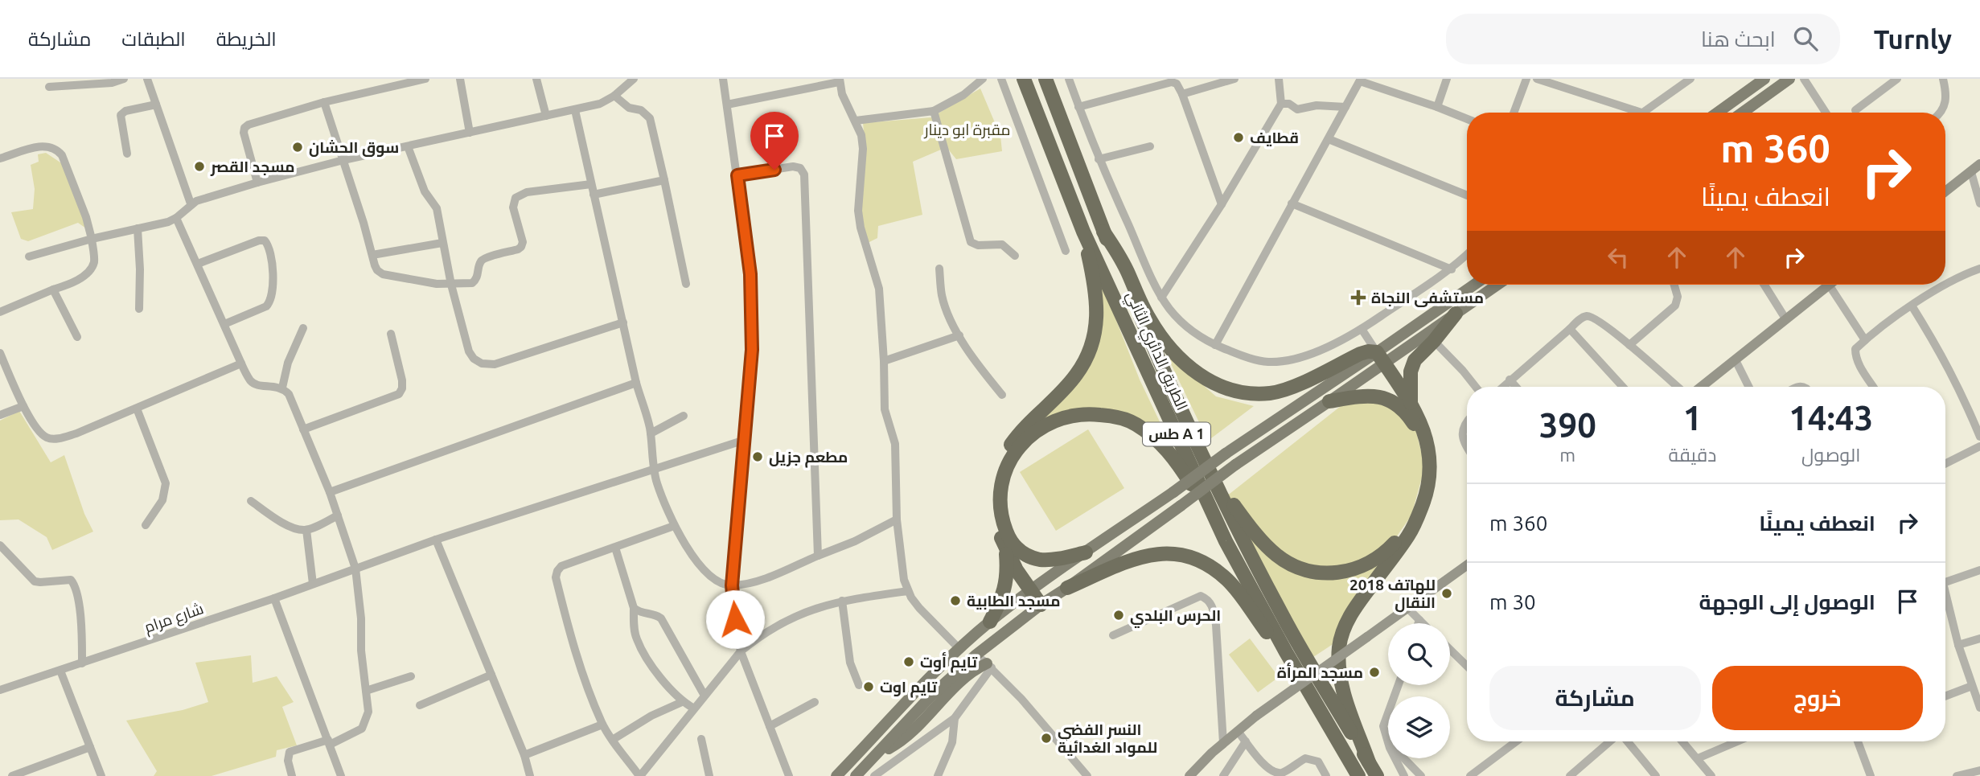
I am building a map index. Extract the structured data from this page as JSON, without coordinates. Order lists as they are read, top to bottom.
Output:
{
  "streets": {
    "highway": ["الطريق الدائري الثاني", "طس A 1"],
    "street": ["شارع مرام"]
  },
  "parks": ["مقبرة ابو دينار"],
  "places": {
    "other": [
      "قطايف",
      "سوق الحشان",
      "مسجد القصر",
      "مطعم جزيل",
      "2018 للهاتف النقال",
      "مسجد الطابية",
      "الحرس البلدي",
      "تايم أوت",
      "مسجد المرأة",
      "تايم اوت",
      "النسر الفضي للمواد الغدائية"
    ],
    "health": ["مستشفى النجاة"]
  },
  "page": {
    "header": "Turnly",
    "search": "ابحث هنا",
    "nav": ["الخريطة", "الطبقات", "مشاركة"],
    "turn": ["360 m", "انعطف يمينًا"],
    "eta": [
      "14:43",
      "الوصول",
      "1",
      "دقيقة",
      "390",
      "m"
    ],
    "list": [
      {
        "name": "انعطف يمينًا",
        "value": "360 m"
      },
      {
        "name": "الوصول إلى الوجهة",
        "value": "30 m"
      }
    ],
    "buttons": ["خروج", "مشاركة"]
  }
}
